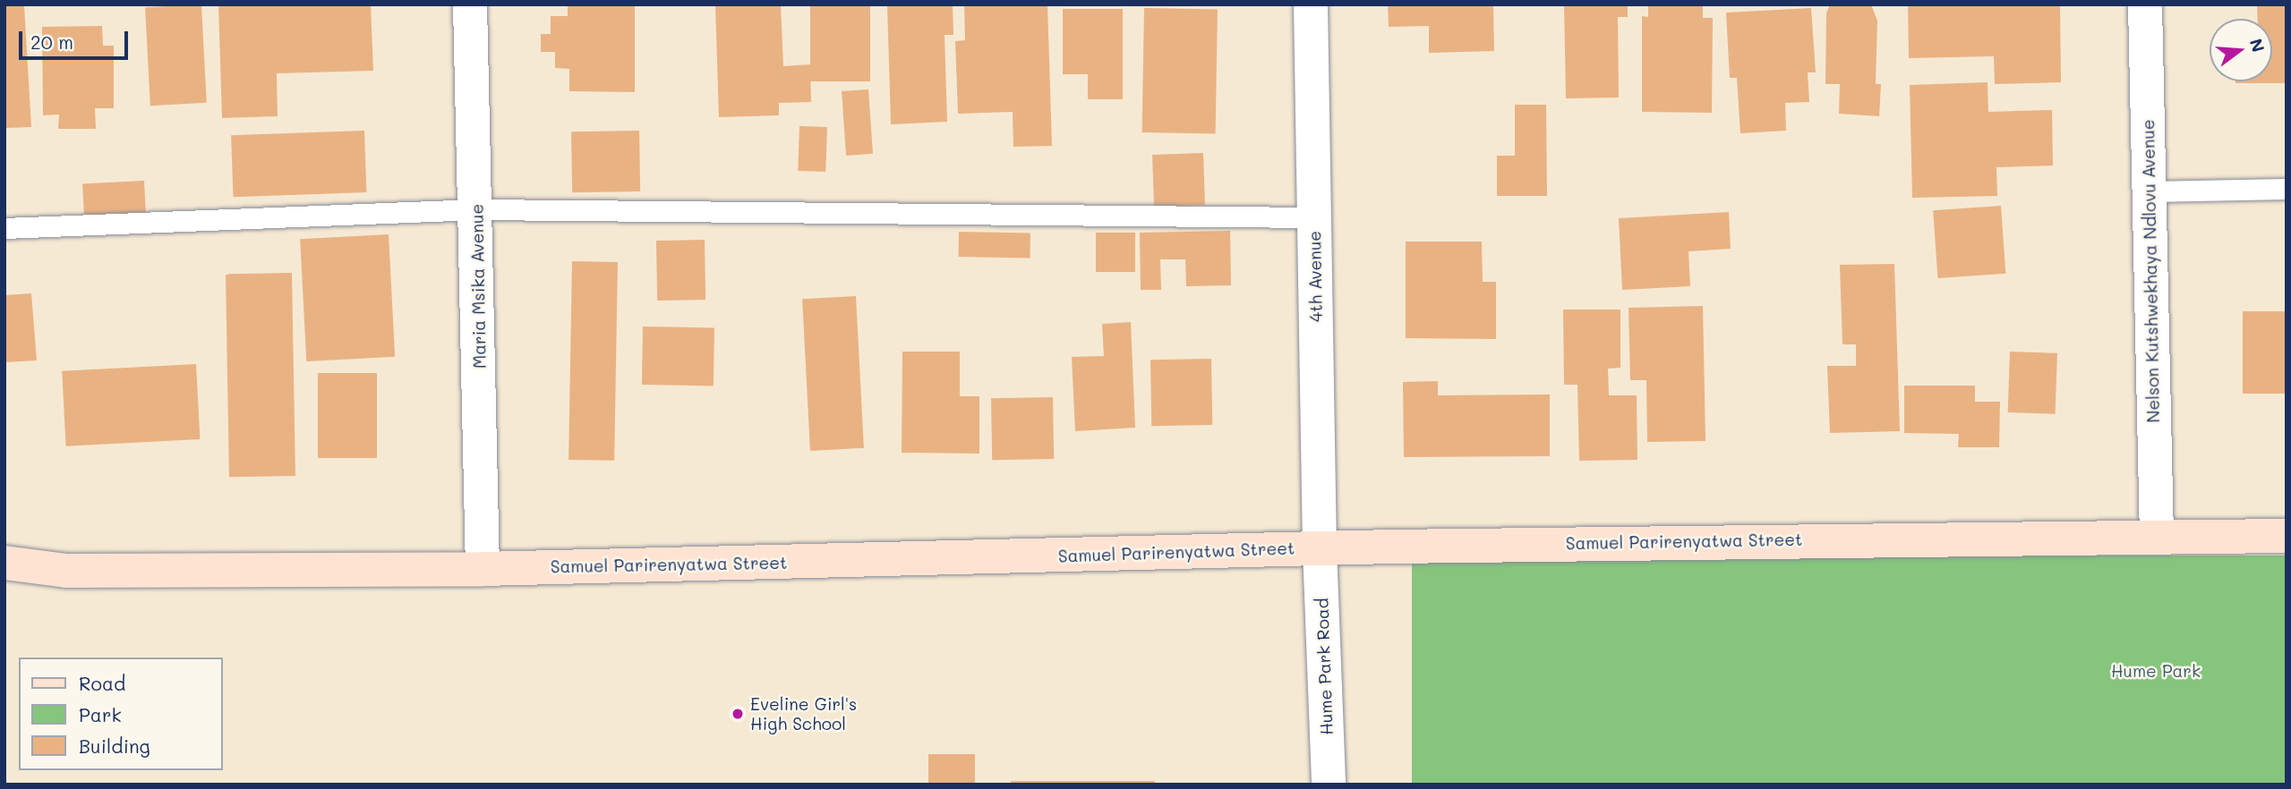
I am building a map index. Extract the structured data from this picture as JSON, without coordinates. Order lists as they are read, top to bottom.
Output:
{
  "streets": {
    "street": [
      "Nelson Kutshwekhaya Ndlovu Avenue",
      "4th Avenue",
      "Maria Msika Avenue",
      "Samuel Parirenyatwa Street",
      "Hume Park Road"
    ]
  },
  "crossings": [
    ["Nelson Kutshwekhaya Ndlovu Avenue", "Samuel Parirenyatwa Street"],
    ["4th Avenue", "Samuel Parirenyatwa Street"],
    ["4th Avenue", "Hume Park Road"],
    ["Maria Msika Avenue", "Samuel Parirenyatwa Street"],
    ["Samuel Parirenyatwa Street", "Hume Park Road"]
  ],
  "parks": ["Hume Park"],
  "places": ["Eveline Girl's High School"],
  "legend": ["Road", "Park", "Building"],
  "scale_bar": "20 m",
  "north": "right"
}
